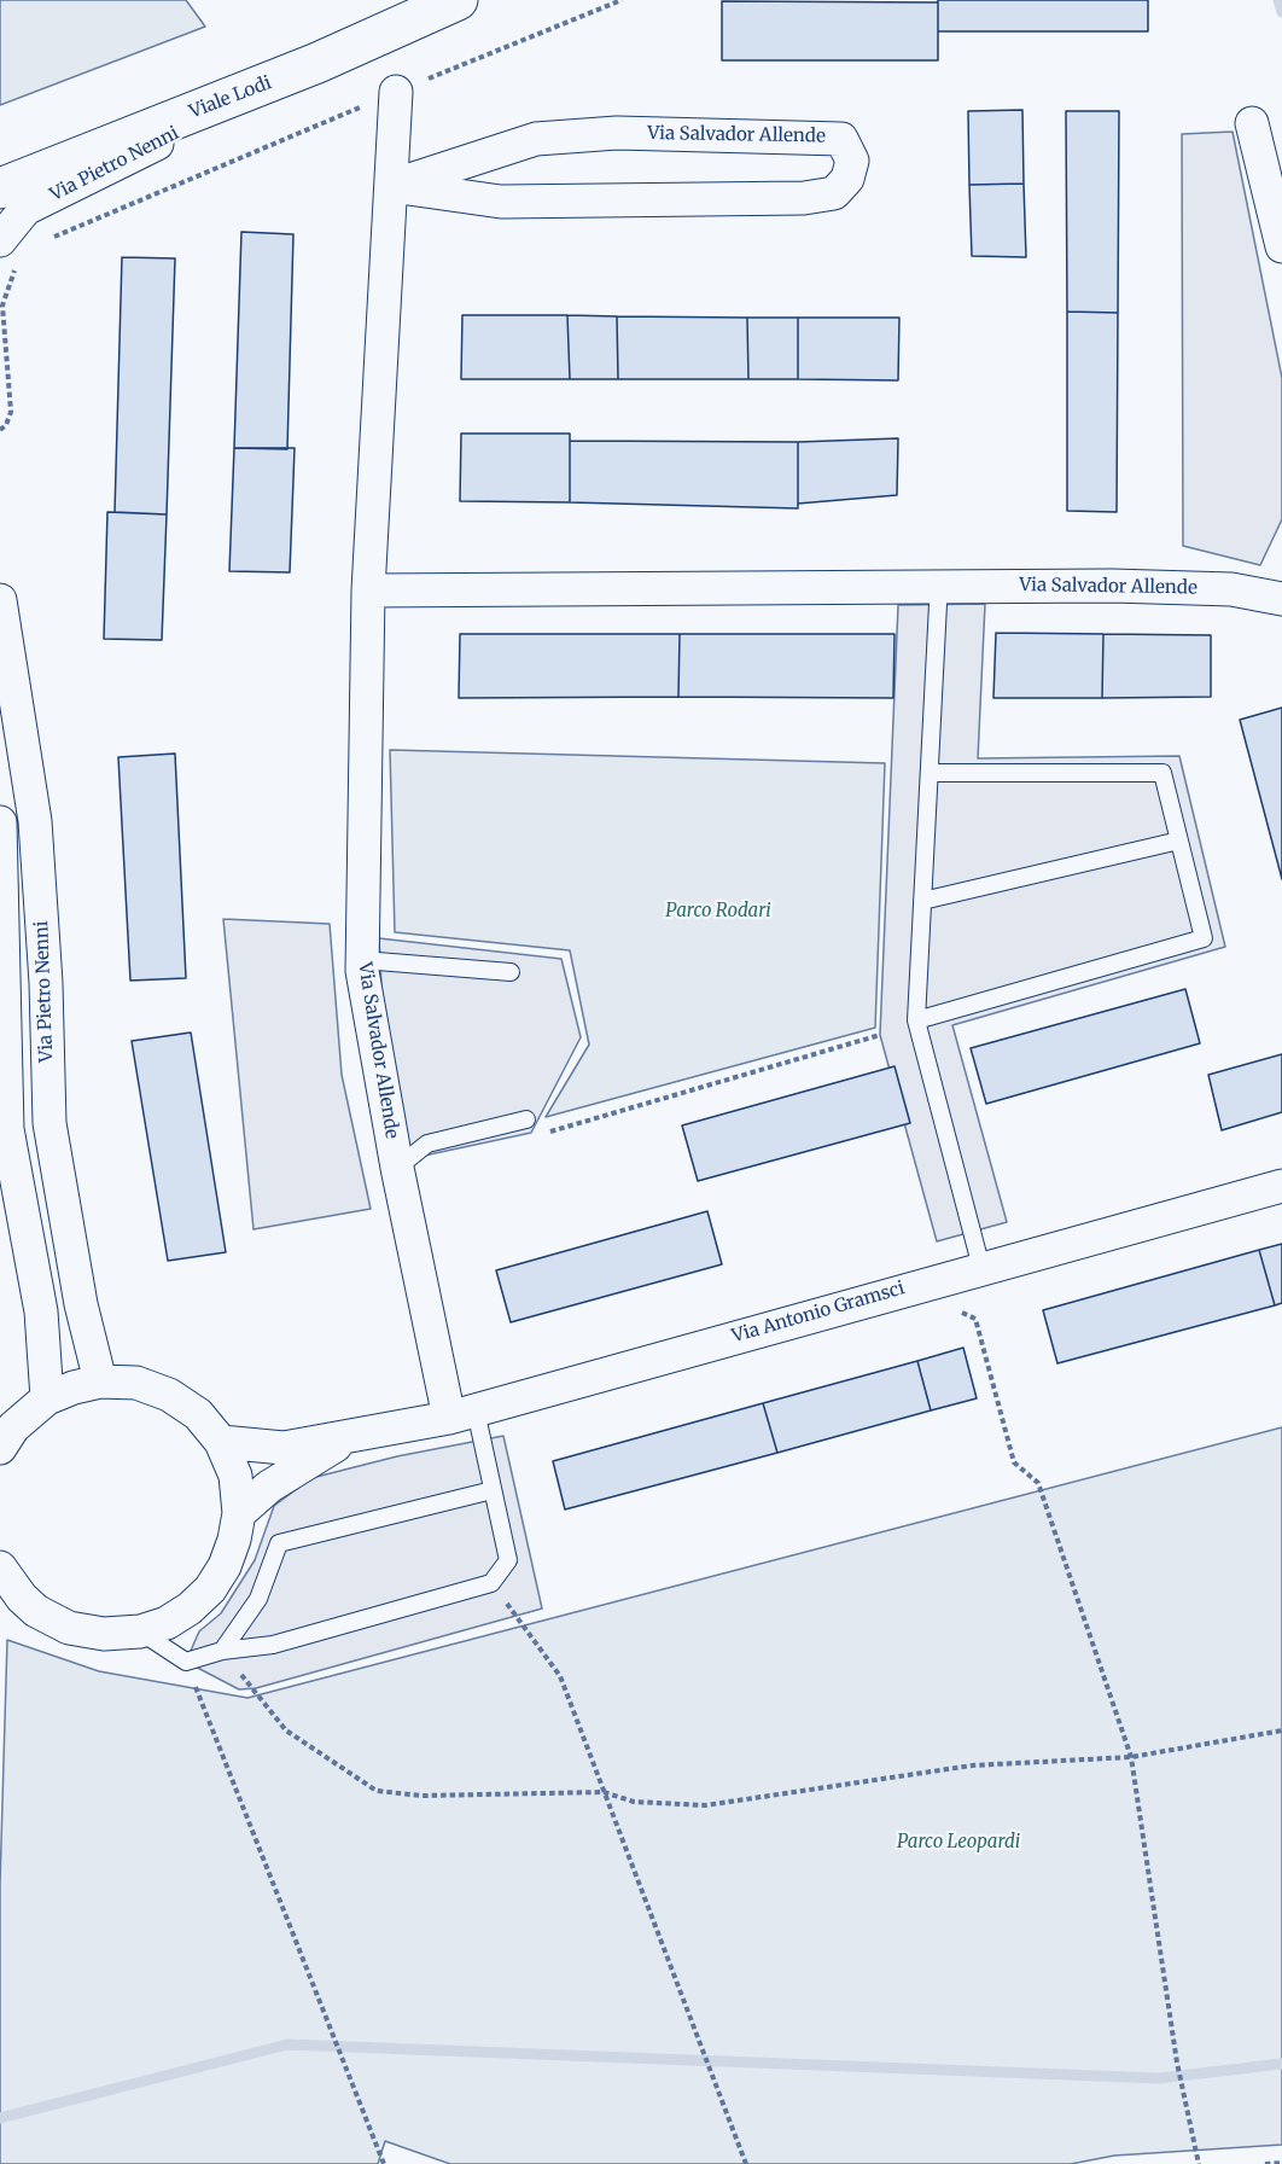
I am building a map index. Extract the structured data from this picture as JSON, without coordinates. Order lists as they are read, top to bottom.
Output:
{
  "streets": {
    "street": [
      "Viale Lodi",
      "Via Salvador Allende",
      "Via Pietro Nenni",
      "Via Antonio Gramsci"
    ]
  },
  "crossings": [
    ["Viale Lodi", "Via Pietro Nenni"],
    ["Via Salvador Allende", "Via Antonio Gramsci"]
  ],
  "parks": ["Parco Rodari", "Parco Leopardi"]
}
